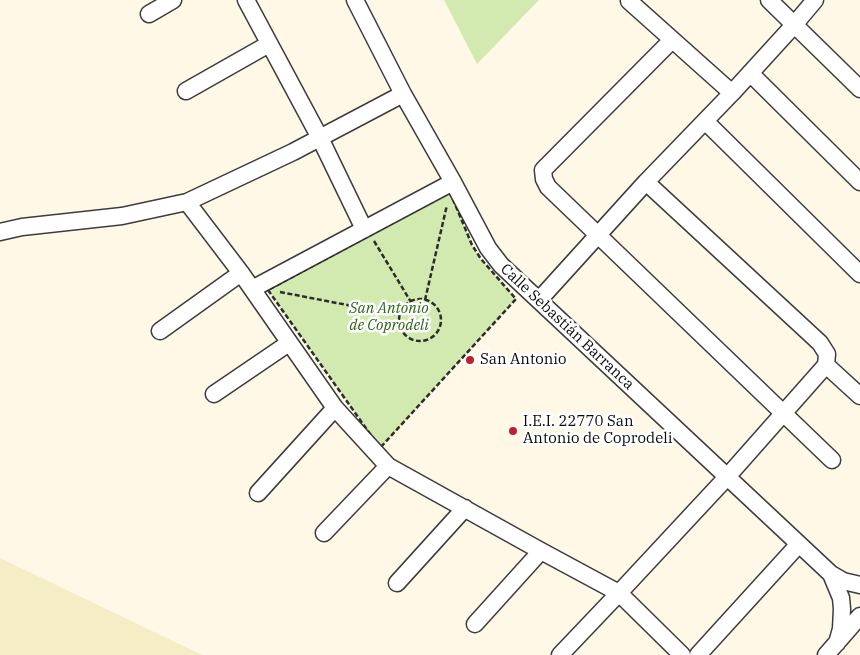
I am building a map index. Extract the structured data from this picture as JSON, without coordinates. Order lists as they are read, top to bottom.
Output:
{
  "streets": {
    "street": ["Calle Sebastián Barranca"]
  },
  "parks": ["San Antonio de Coprodeli"],
  "places": ["San Antonio", "I.E.I. 22770 San Antonio de Coprodeli"]
}
